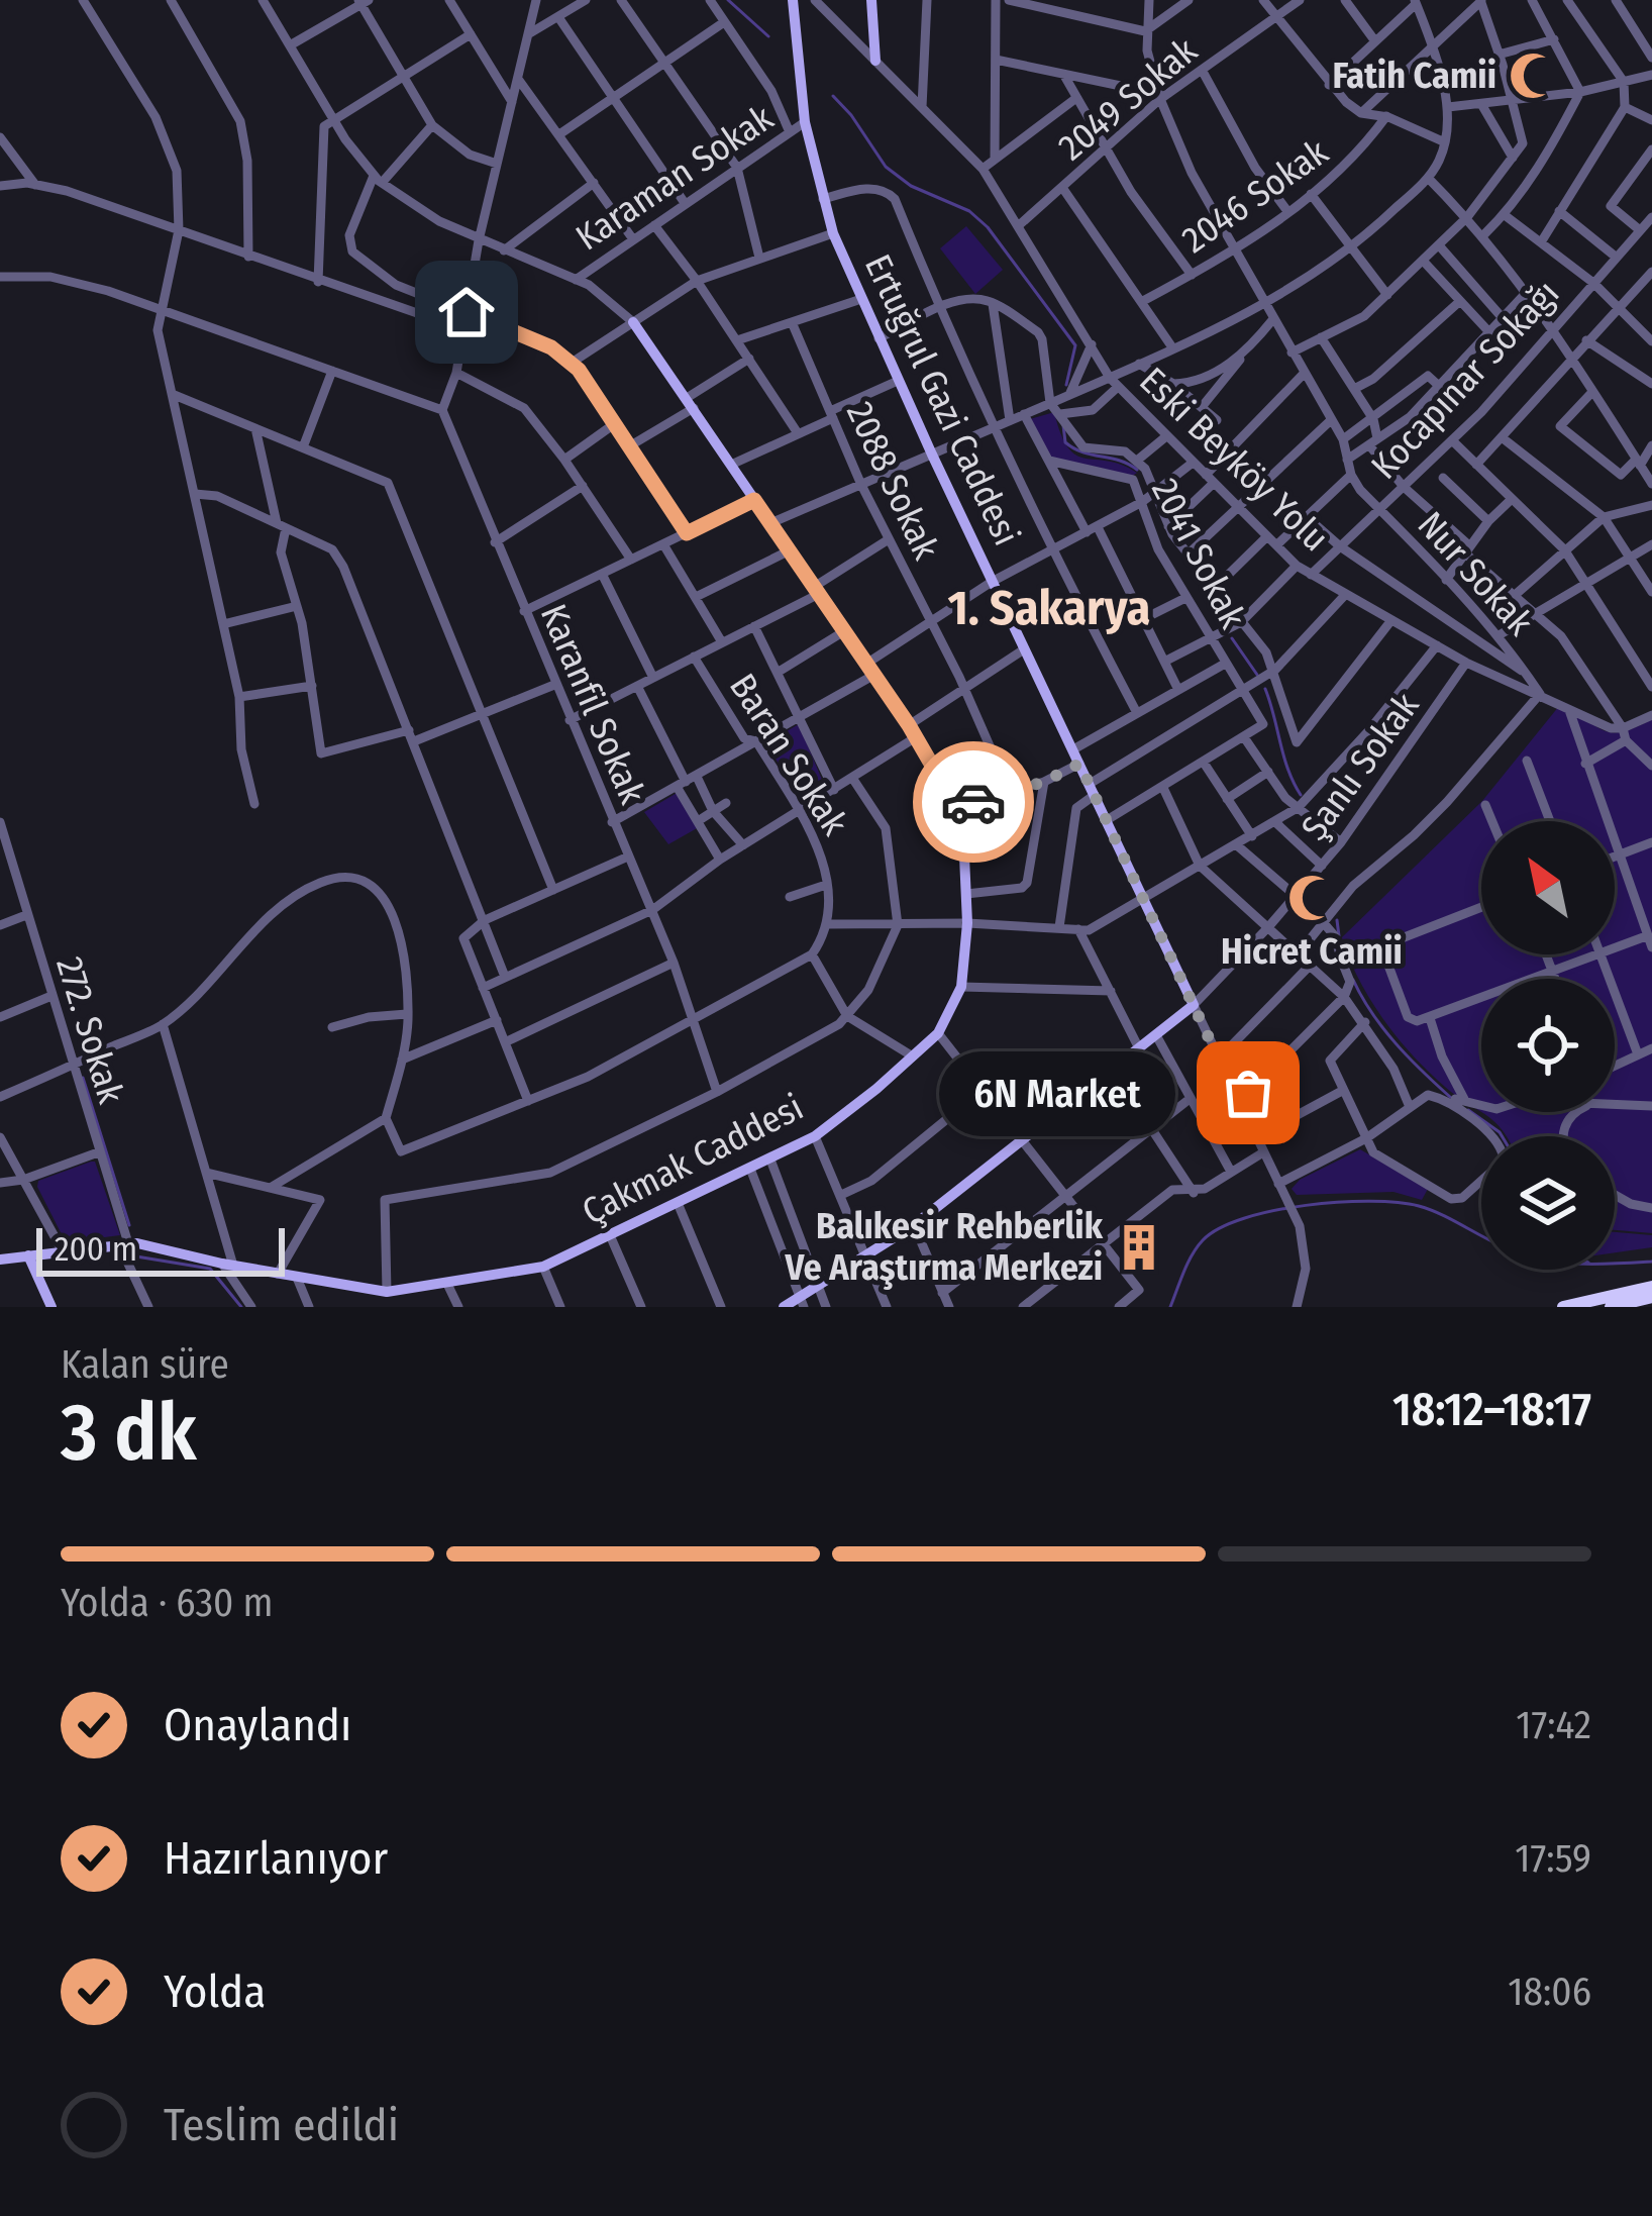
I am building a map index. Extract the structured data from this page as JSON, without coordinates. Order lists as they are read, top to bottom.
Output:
{
  "streets": {
    "main road": ["Ertuğrul Gazi Caddesi", "Çakmak Caddesi"],
    "street": [
      "2049 Sokak",
      "Karaman Sokak",
      "2046 Sokak",
      "Kocapınar Sokağı",
      "Eski Beyköy Yolu",
      "2088 Sokak",
      "2041 Sokak",
      "Nur Sokak",
      "Karanfil Sokak",
      "Baran Sokak",
      "Şanlı Sokak",
      "272. Sokak"
    ]
  },
  "crossings": [
    ["2049 Sokak", "Eski Beyköy Yolu"],
    ["2049 Sokak", "Nur Sokak"],
    ["Karaman Sokak", "Ertuğrul Gazi Caddesi"],
    ["2046 Sokak", "Nur Sokak"],
    ["Kocapınar Sokağı", "Eski Beyköy Yolu"],
    ["Kocapınar Sokağı", "Nur Sokak"],
    ["Ertuğrul Gazi Caddesi", "Şanlı Sokak"],
    ["Eski Beyköy Yolu", "Nur Sokak"],
    ["Eski Beyköy Yolu", "Şanlı Sokak"],
    ["272. Sokak", "Çakmak Caddesi"]
  ],
  "districts": ["1. Sakarya"],
  "places": {
    "mosque": ["Fatih Camii", "Hicret Camii"],
    "other": ["6N Market"],
    "building": ["Balıkesir Rehberlik Ve Araştırma Merkezi"]
  },
  "scale_bar": "200 m",
  "north": "top left",
  "page": {
    "bubble": "6N Market",
    "scale": "200 m",
    "heading": ["3 dk", "Kalan süre", "18:12–18:17"],
    "bar": "Yolda · 630 m",
    "list": [
      ["Onaylandı", "17:42"],
      ["Hazırlanıyor", "17:59"],
      ["Yolda", "18:06"],
      "Teslim edildi"
    ]
  }
}
